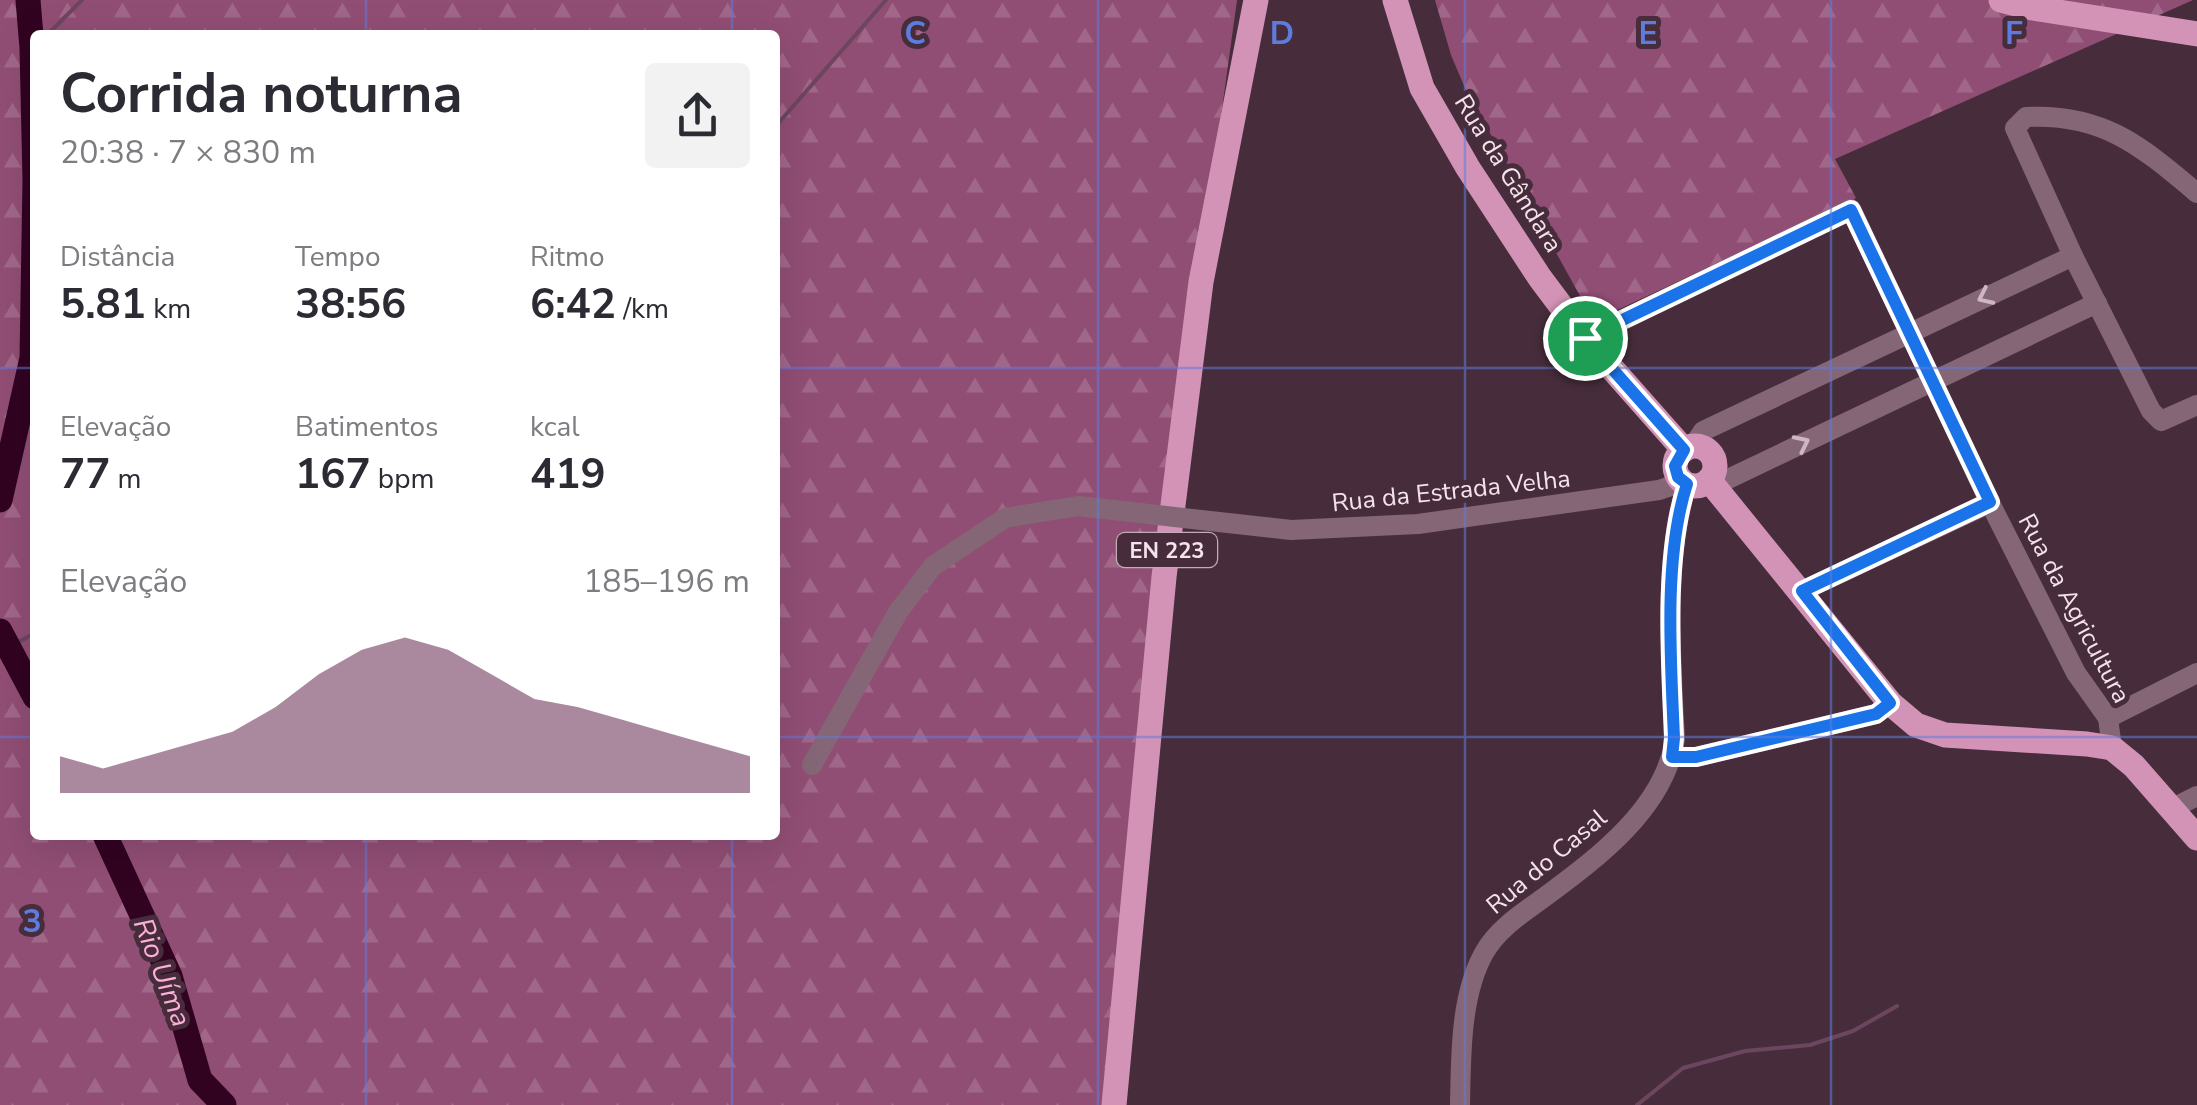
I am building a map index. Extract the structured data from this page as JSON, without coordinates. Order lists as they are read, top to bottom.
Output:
{
  "streets": {
    "main road": ["Rua da Gândara", "EN 223"],
    "street": ["Rua da Estrada Velha", "Rua da Agricultura", "Rua do Casal"]
  },
  "crossings": [
    ["Rua da Gândara", "Rua da Estrada Velha"],
    ["Rua da Gândara", "Rua da Agricultura"],
    ["Rua da Gândara", "Rua do Casal"],
    ["Rua da Estrada Velha", "Rua da Agricultura"],
    ["Rua da Estrada Velha", "Rua do Casal"]
  ],
  "water": ["Rio Uíma"],
  "page": {
    "heading": ["Corrida noturna", "20:38 · 7 × 830 m"],
    "stats": [
      ["Distância", "5.81 km"],
      ["Tempo", "38:56"],
      ["Ritmo", "6:42 /km"],
      ["Elevação", "77 m"],
      ["Batimentos", "167 bpm"],
      ["kcal", "419"]
    ],
    "chart": ["Elevação", "185–196 m"]
  },
  "grid": {
    "columns": [
      "C",
      "D",
      "E",
      "F"
    ],
    "rows": ["3"]
  }
}
